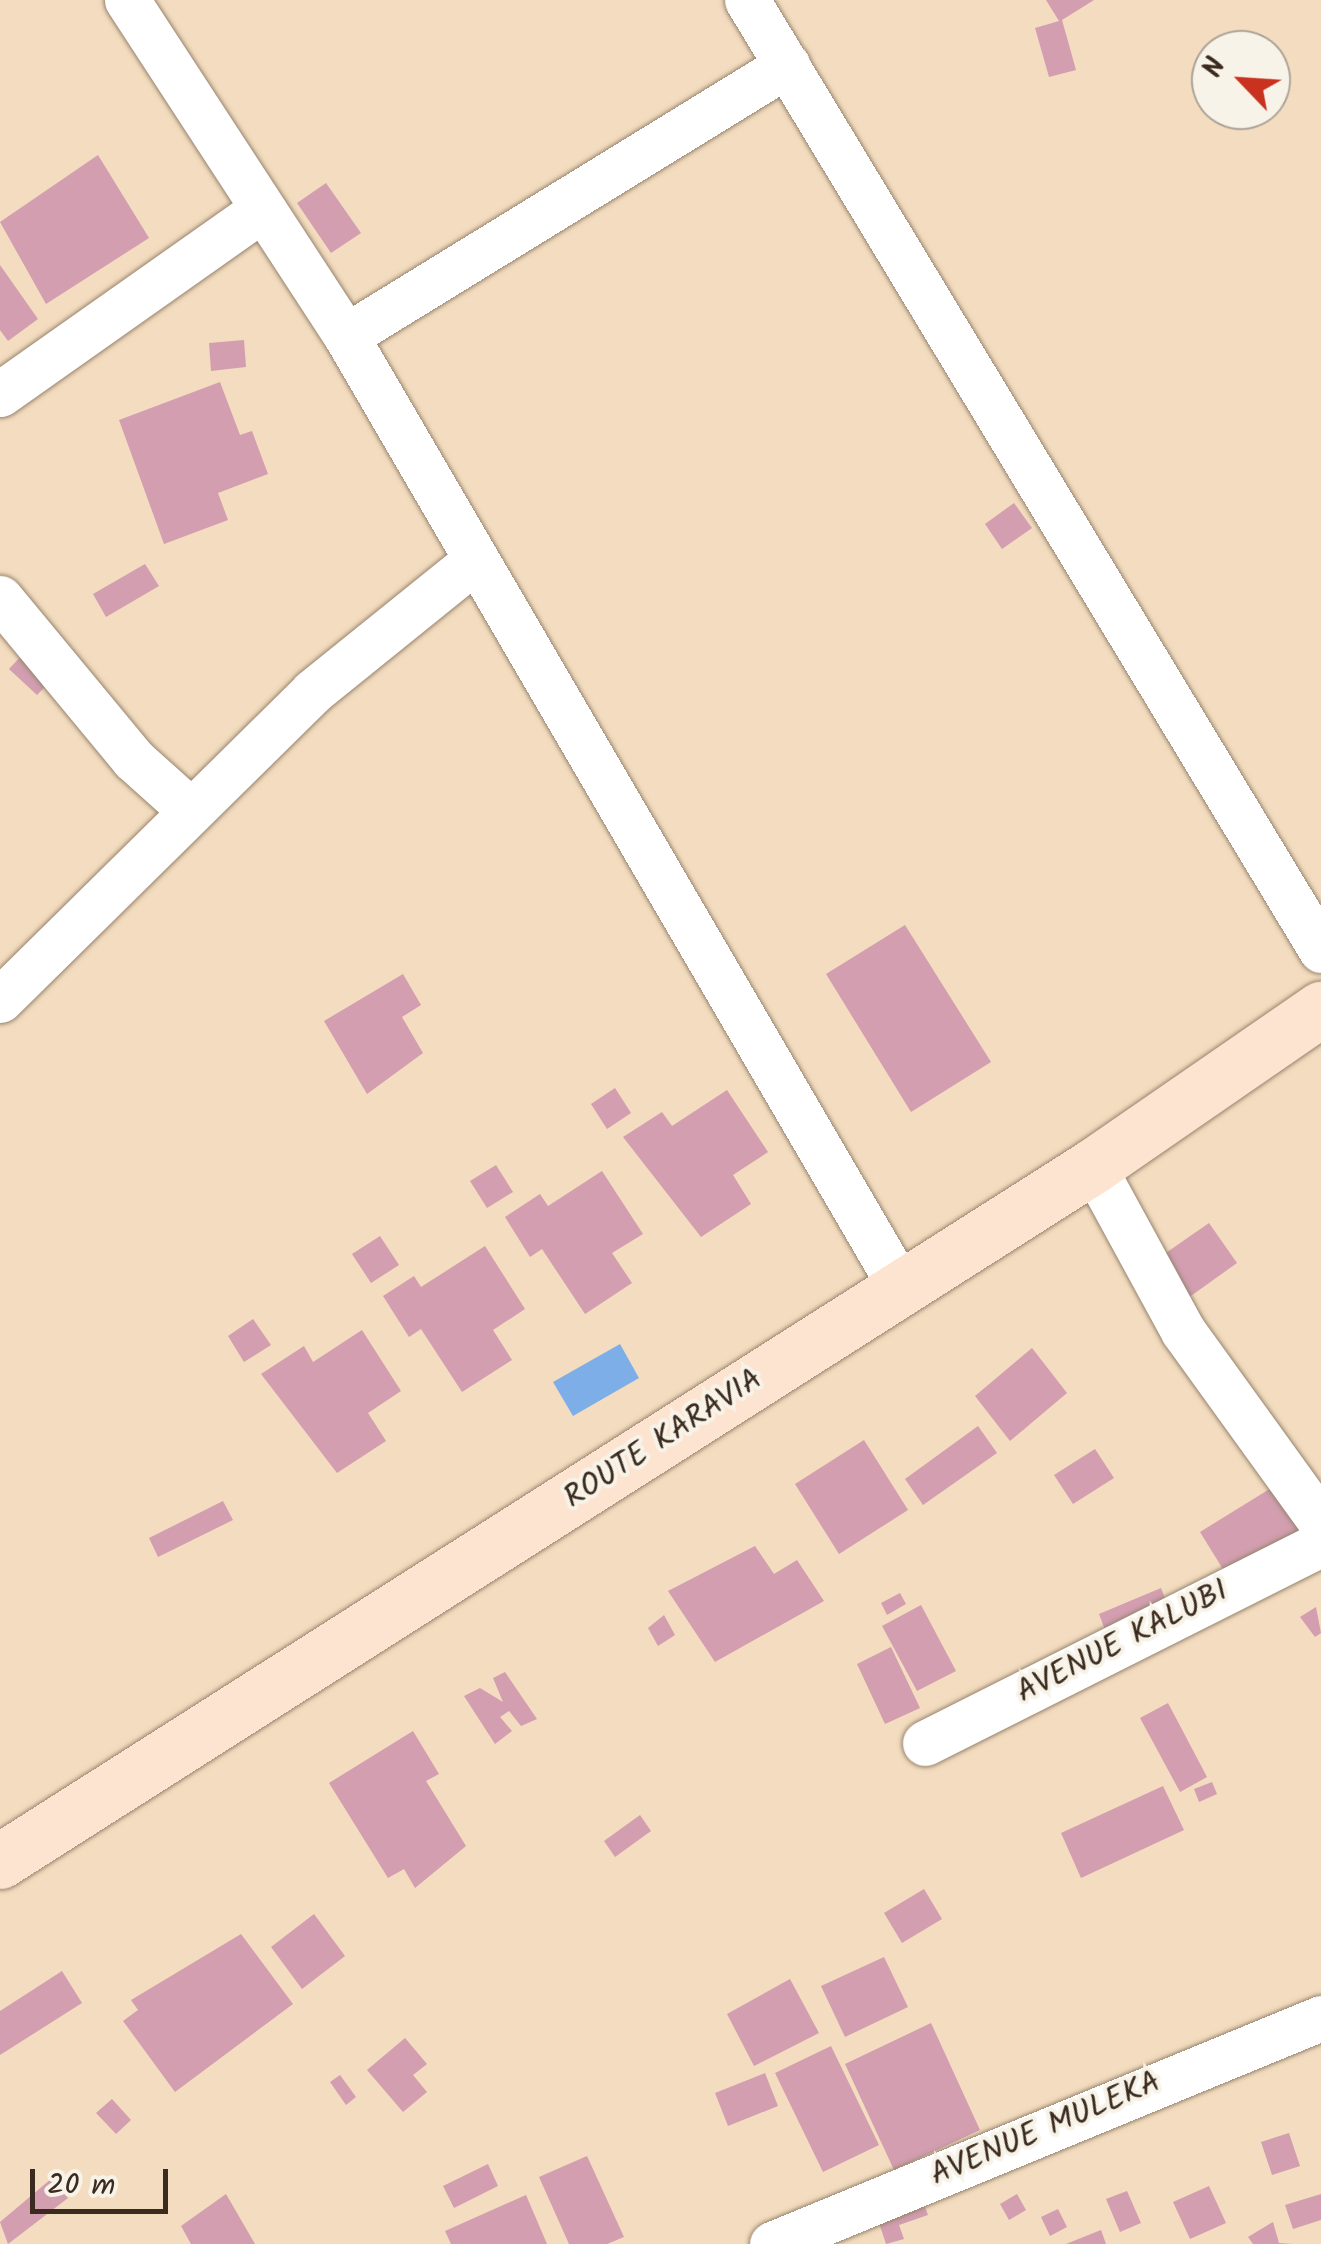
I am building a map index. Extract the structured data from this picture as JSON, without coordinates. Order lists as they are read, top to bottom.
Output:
{
  "streets": {
    "street": ["ROUTE KARAVIA", "AVENUE KALUBI", "AVENUE MULEKA"]
  },
  "scale_bar": "20 m",
  "north": "top left"
}
